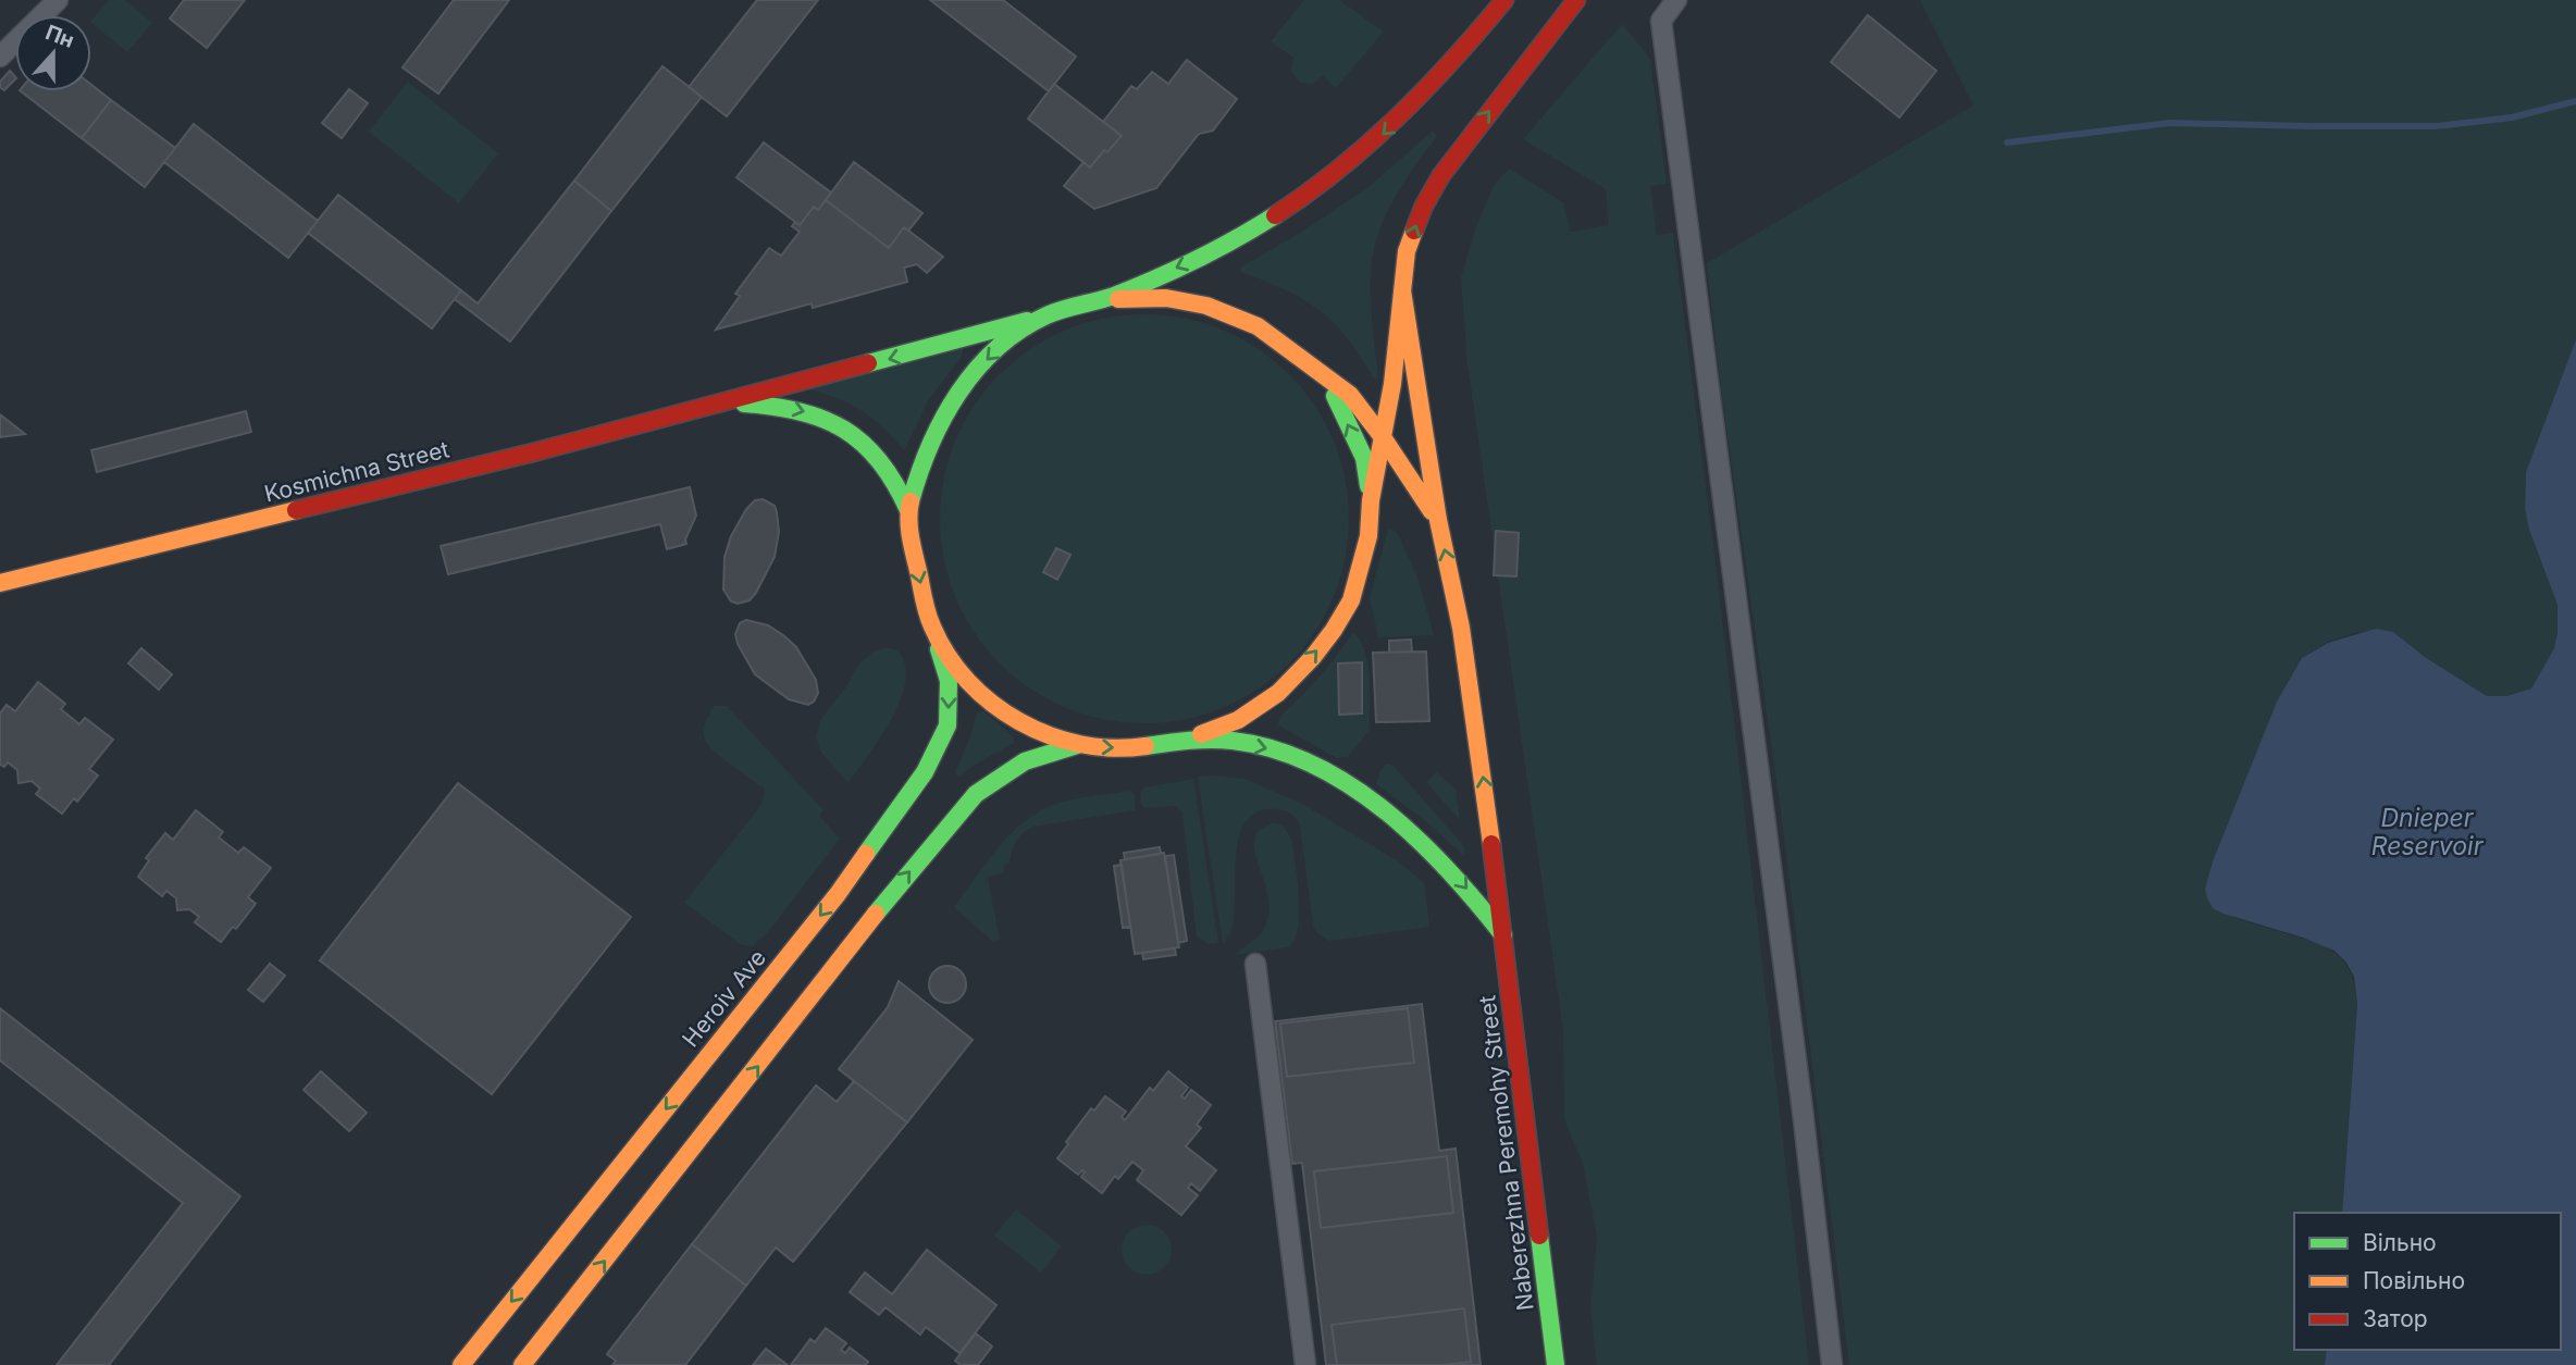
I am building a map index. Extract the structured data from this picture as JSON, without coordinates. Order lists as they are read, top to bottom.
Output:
{
  "streets": {
    "main road": ["Kosmichna Street", "Heroiv Ave", "Naberezhna Peremohy Street"]
  },
  "crossings": [
    ["Kosmichna Street", "Naberezhna Peremohy Street"],
    ["Heroiv Ave", "Naberezhna Peremohy Street"]
  ],
  "water": ["Dnieper Reservoir"],
  "legend": ["Вільно", "Повільно", "Затор"],
  "north": "top"
}
